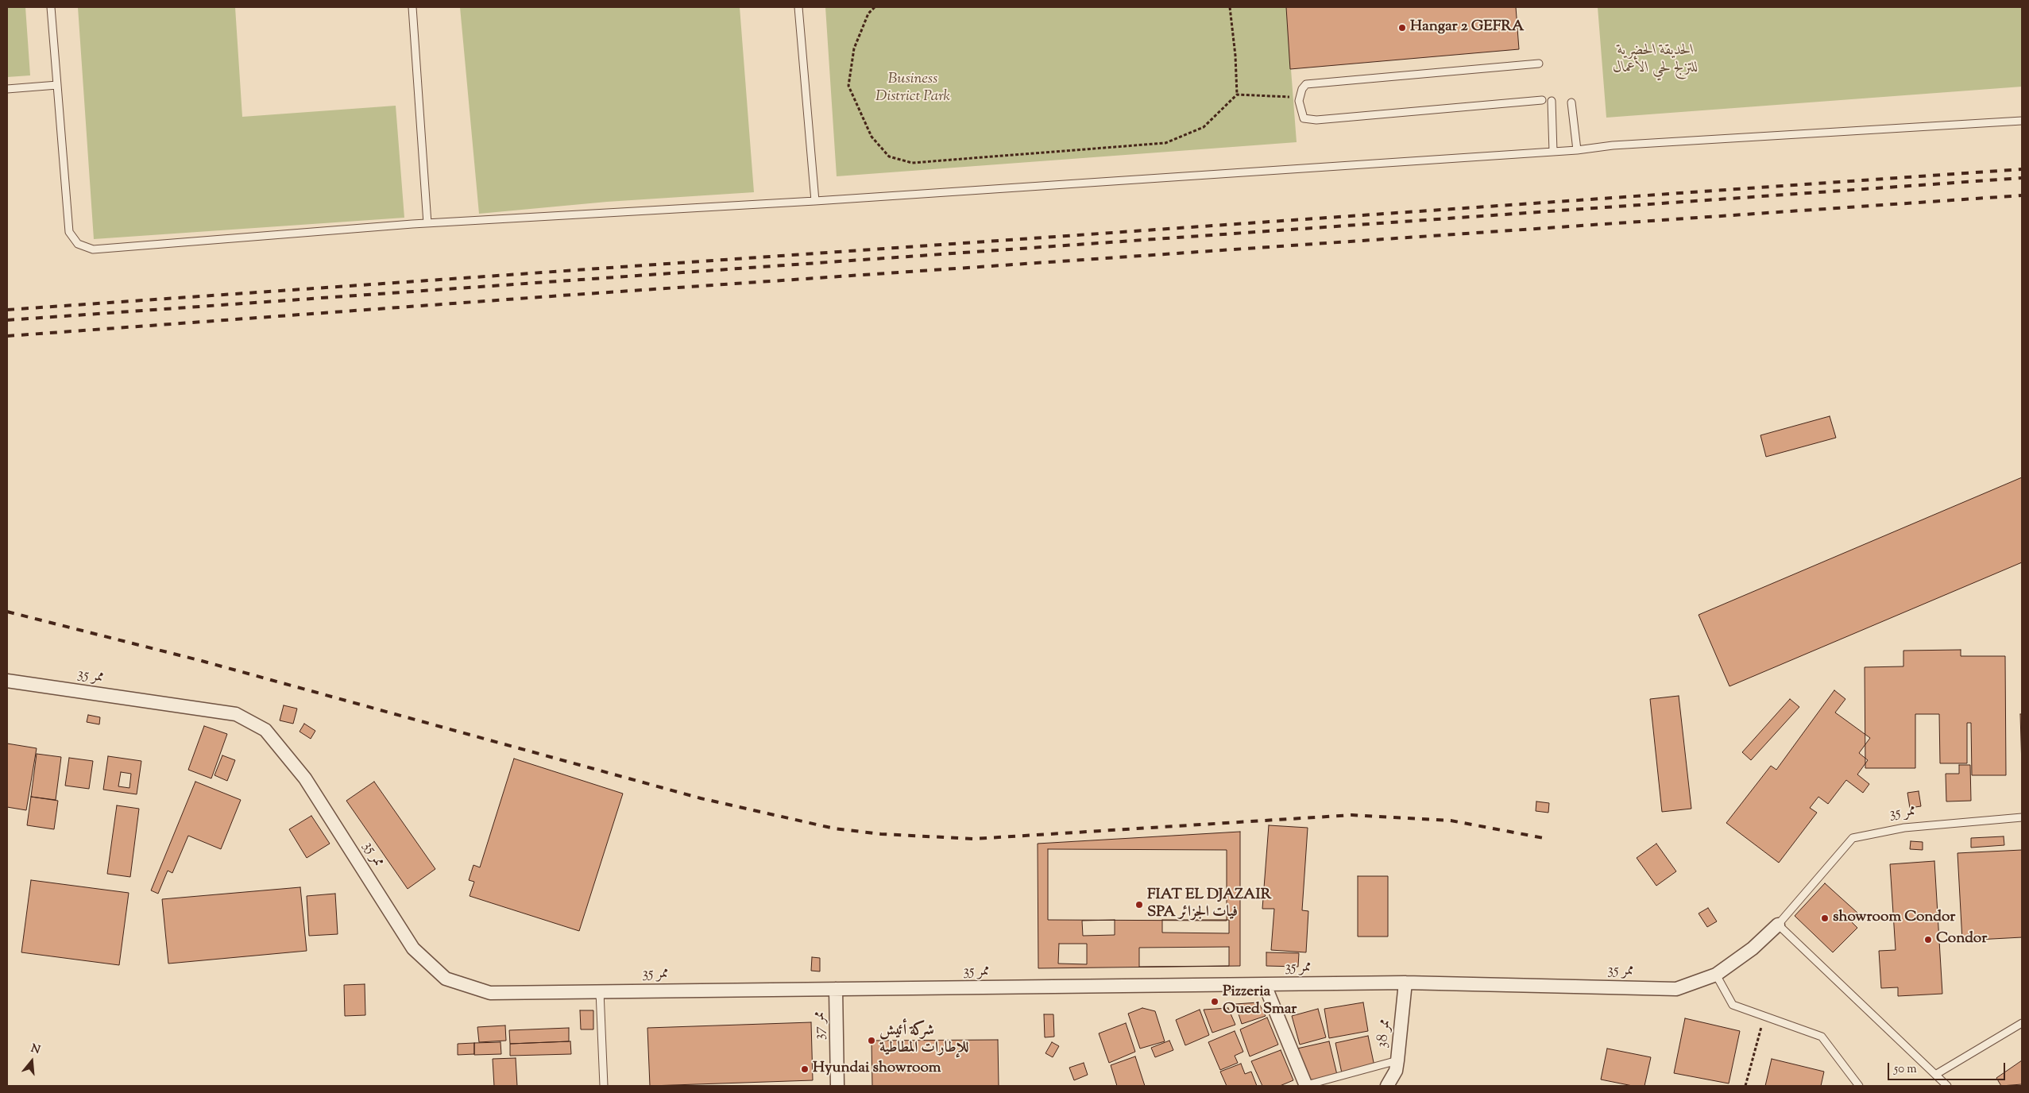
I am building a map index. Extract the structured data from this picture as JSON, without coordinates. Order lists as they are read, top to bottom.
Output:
{
  "streets": {
    "street": ["ممر 35", "ممر 37", "ممر 38"]
  },
  "crossings": [
    ["ممر 35", "ممر 37"],
    ["ممر 35", "ممر 38"]
  ],
  "parks": ["الحديقة الحضرية للتزلج لحي الأعمال", "Business District Park"],
  "places": [
    "Hangar 2 GEFRA",
    "FIAT EL DJAZAIR SPA فيات الجزائر",
    "showroom Condor",
    "Condor",
    "Pizzeria Oued Smar",
    "شركة أئيش للإطارات المطاطية",
    "Hyundai showroom"
  ],
  "scale_bar": "50 m",
  "north": "top"
}
